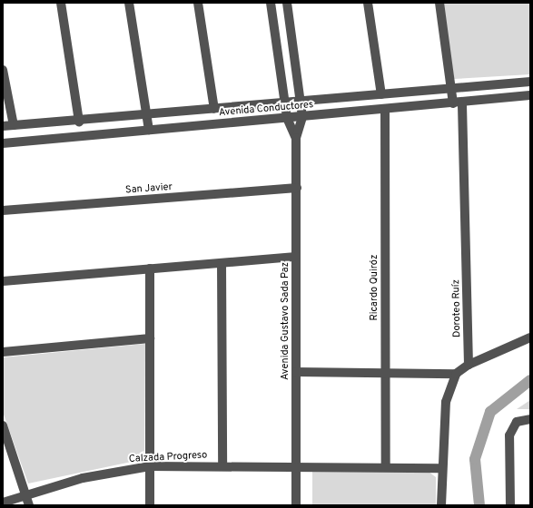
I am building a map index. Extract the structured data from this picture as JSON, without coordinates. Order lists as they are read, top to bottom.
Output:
{
  "streets": {
    "street": [
      "Avenida Conductores",
      "San Javier",
      "Ricardo Quiróz",
      "Doroteo Ruíz",
      "Avenida Gustavo Sada Paz",
      "Calzada Progreso"
    ]
  },
  "crossings": [
    ["Avenida Conductores", "Ricardo Quiróz"],
    ["Avenida Conductores", "Doroteo Ruíz"],
    ["Avenida Conductores", "Avenida Gustavo Sada Paz"],
    ["San Javier", "Avenida Gustavo Sada Paz"],
    ["Ricardo Quiróz", "Calzada Progreso"],
    ["Avenida Gustavo Sada Paz", "Calzada Progreso"]
  ]
}
